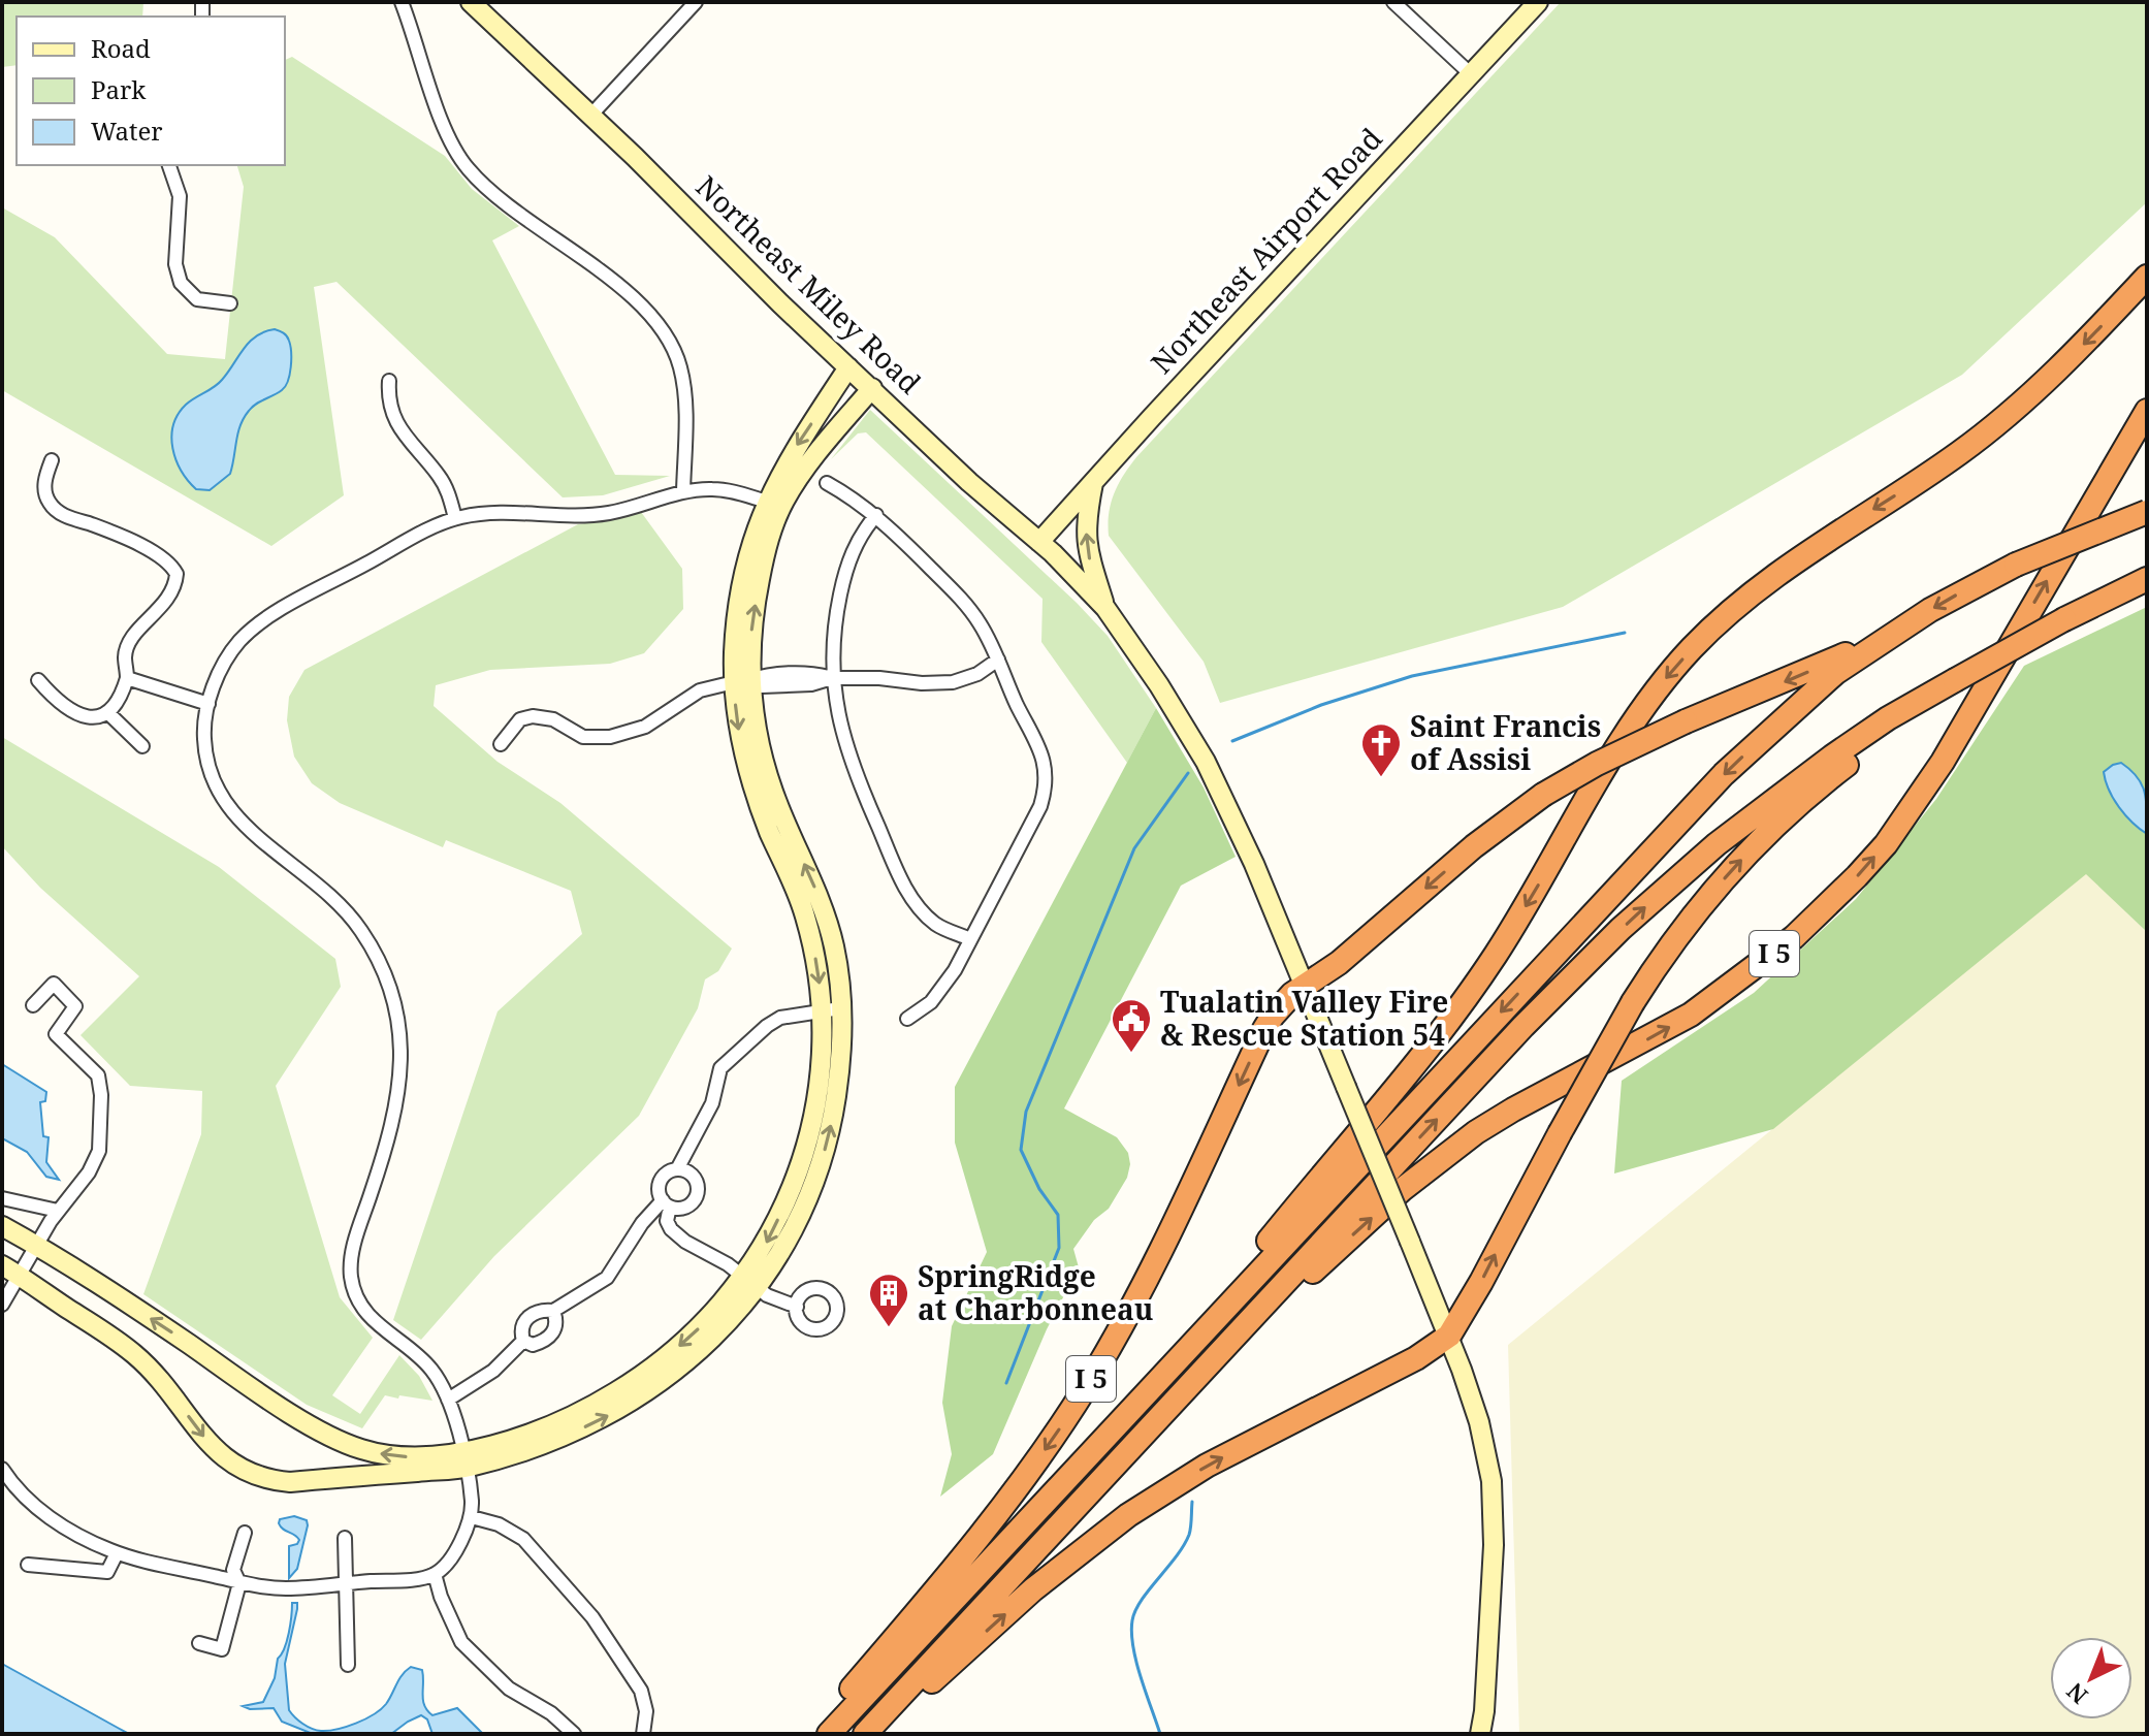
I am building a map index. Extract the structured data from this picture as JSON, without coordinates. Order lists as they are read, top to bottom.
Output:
{
  "streets": {
    "highway": ["I 5"],
    "street": ["Northeast Airport Road", "Northeast Miley Road"]
  },
  "crossings": [
    ["Northeast Airport Road", "Northeast Miley Road"]
  ],
  "places": {
    "church": ["Saint Francis of Assisi"],
    "public building": ["Tualatin Valley Fire & Rescue Station 54"],
    "building": ["SpringRidge at Charbonneau"]
  },
  "legend": ["Road", "Park", "Water"],
  "north": "bottom left"
}
